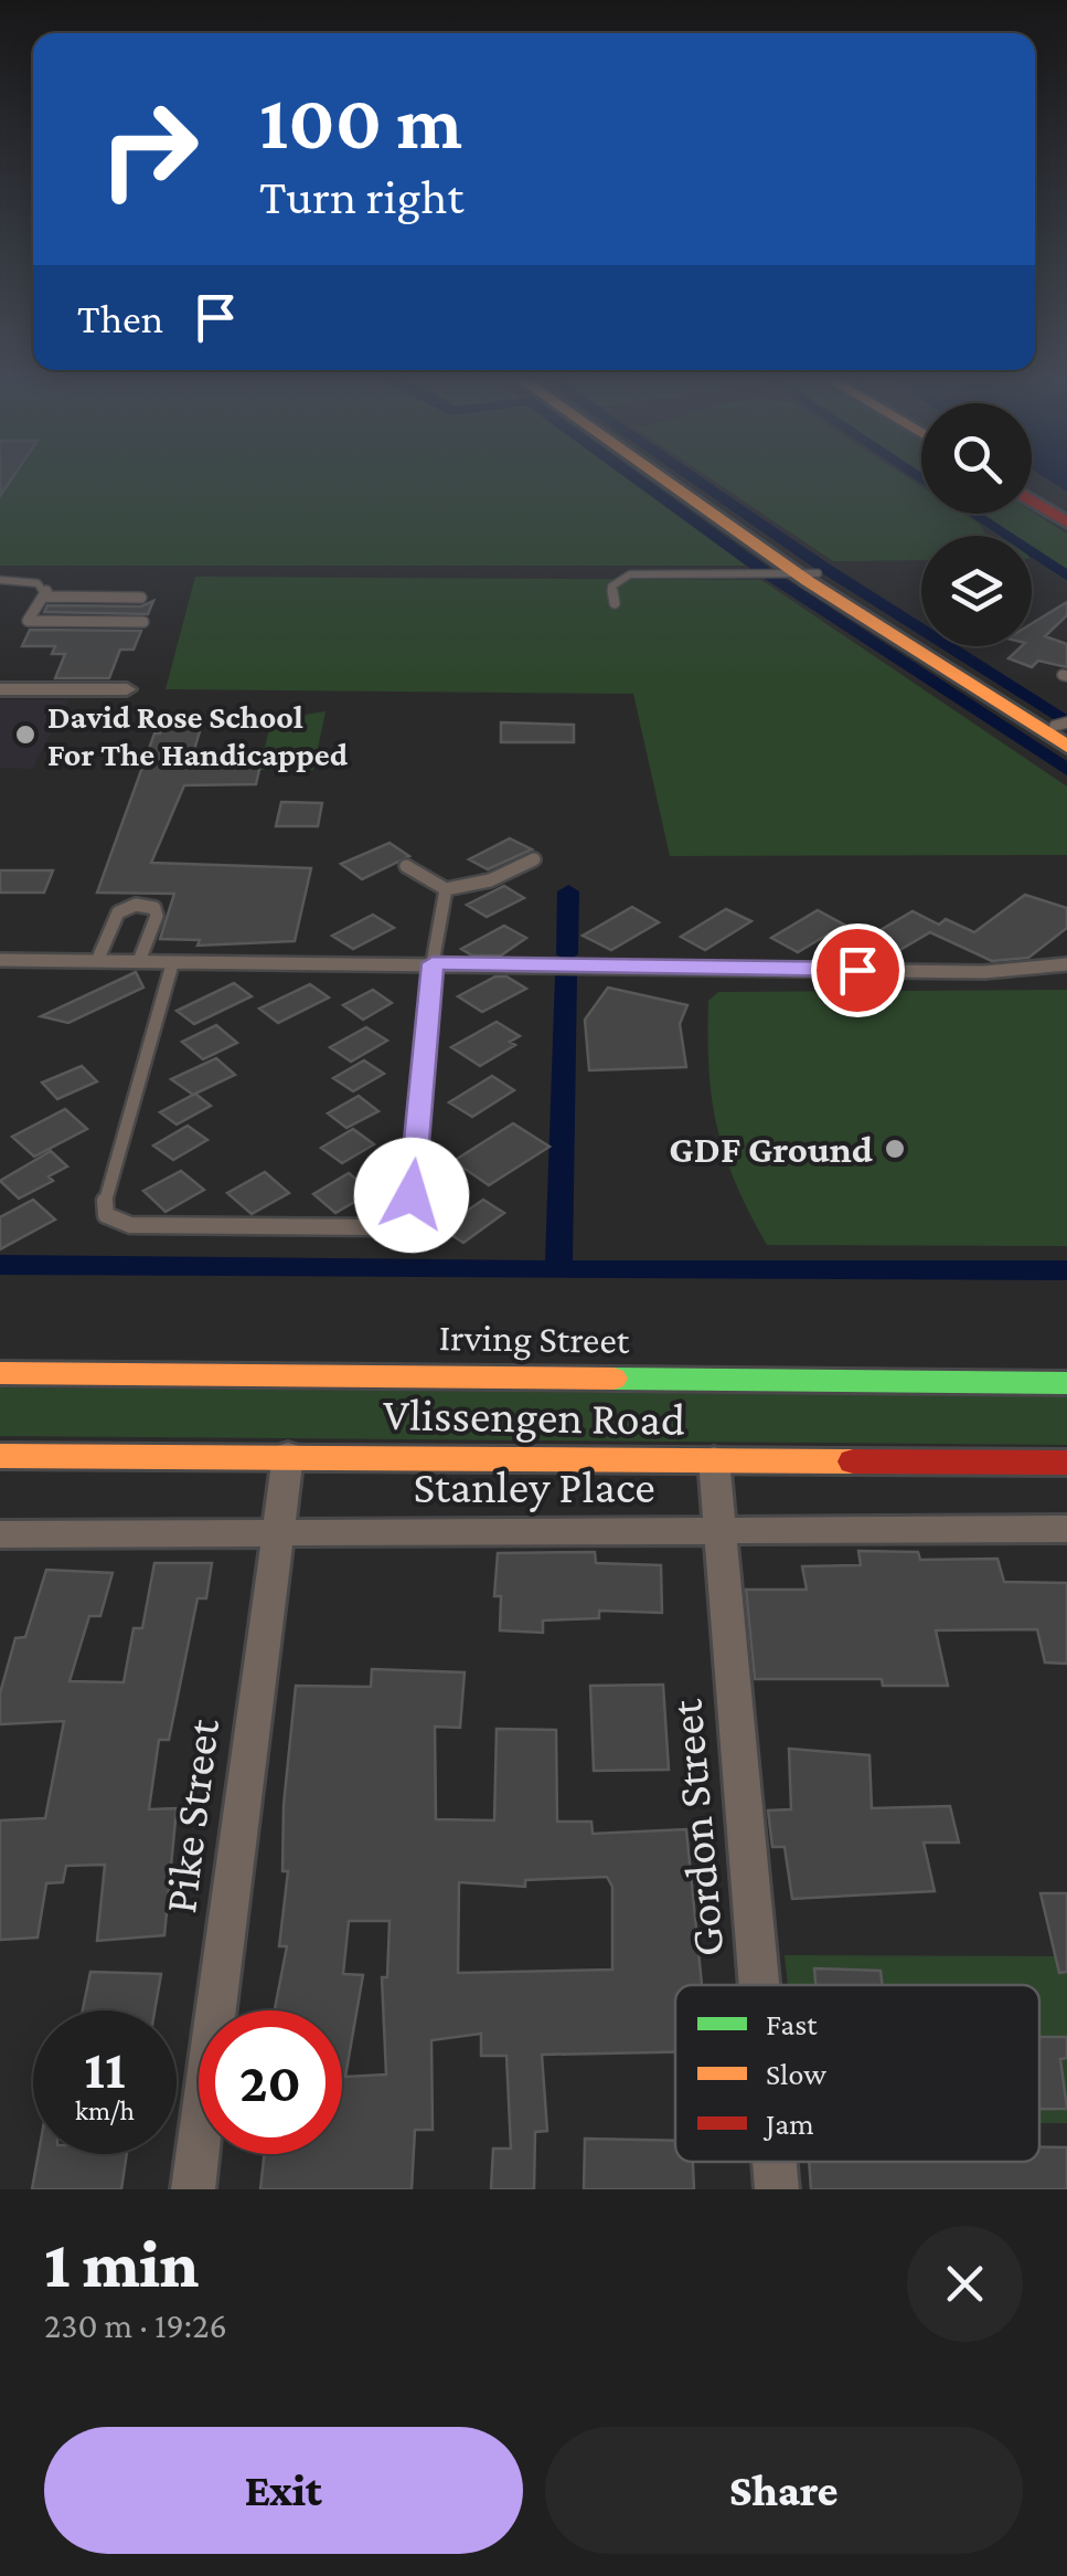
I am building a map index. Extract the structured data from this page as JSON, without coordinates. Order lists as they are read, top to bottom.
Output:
{
  "streets": {
    "main road": ["Irving Street", "Vlissengen Road"],
    "street": ["Stanley Place", "Pike Street", "Gordon Street"]
  },
  "crossings": [
    ["Vlissengen Road", "Pike Street"],
    ["Vlissengen Road", "Gordon Street"],
    ["Stanley Place", "Pike Street"],
    ["Stanley Place", "Gordon Street"]
  ],
  "places": ["David Rose School For The Handicapped", "GDF Ground"],
  "legend": ["Fast", "Slow", "Jam"],
  "page": {
    "turn": ["100 m", "Turn right"],
    "then": "Then",
    "speed": "11 km/h",
    "limit": "20",
    "heading": ["1 min", "230 m · 19:26"],
    "buttons": ["Exit", "Share"]
  }
}
